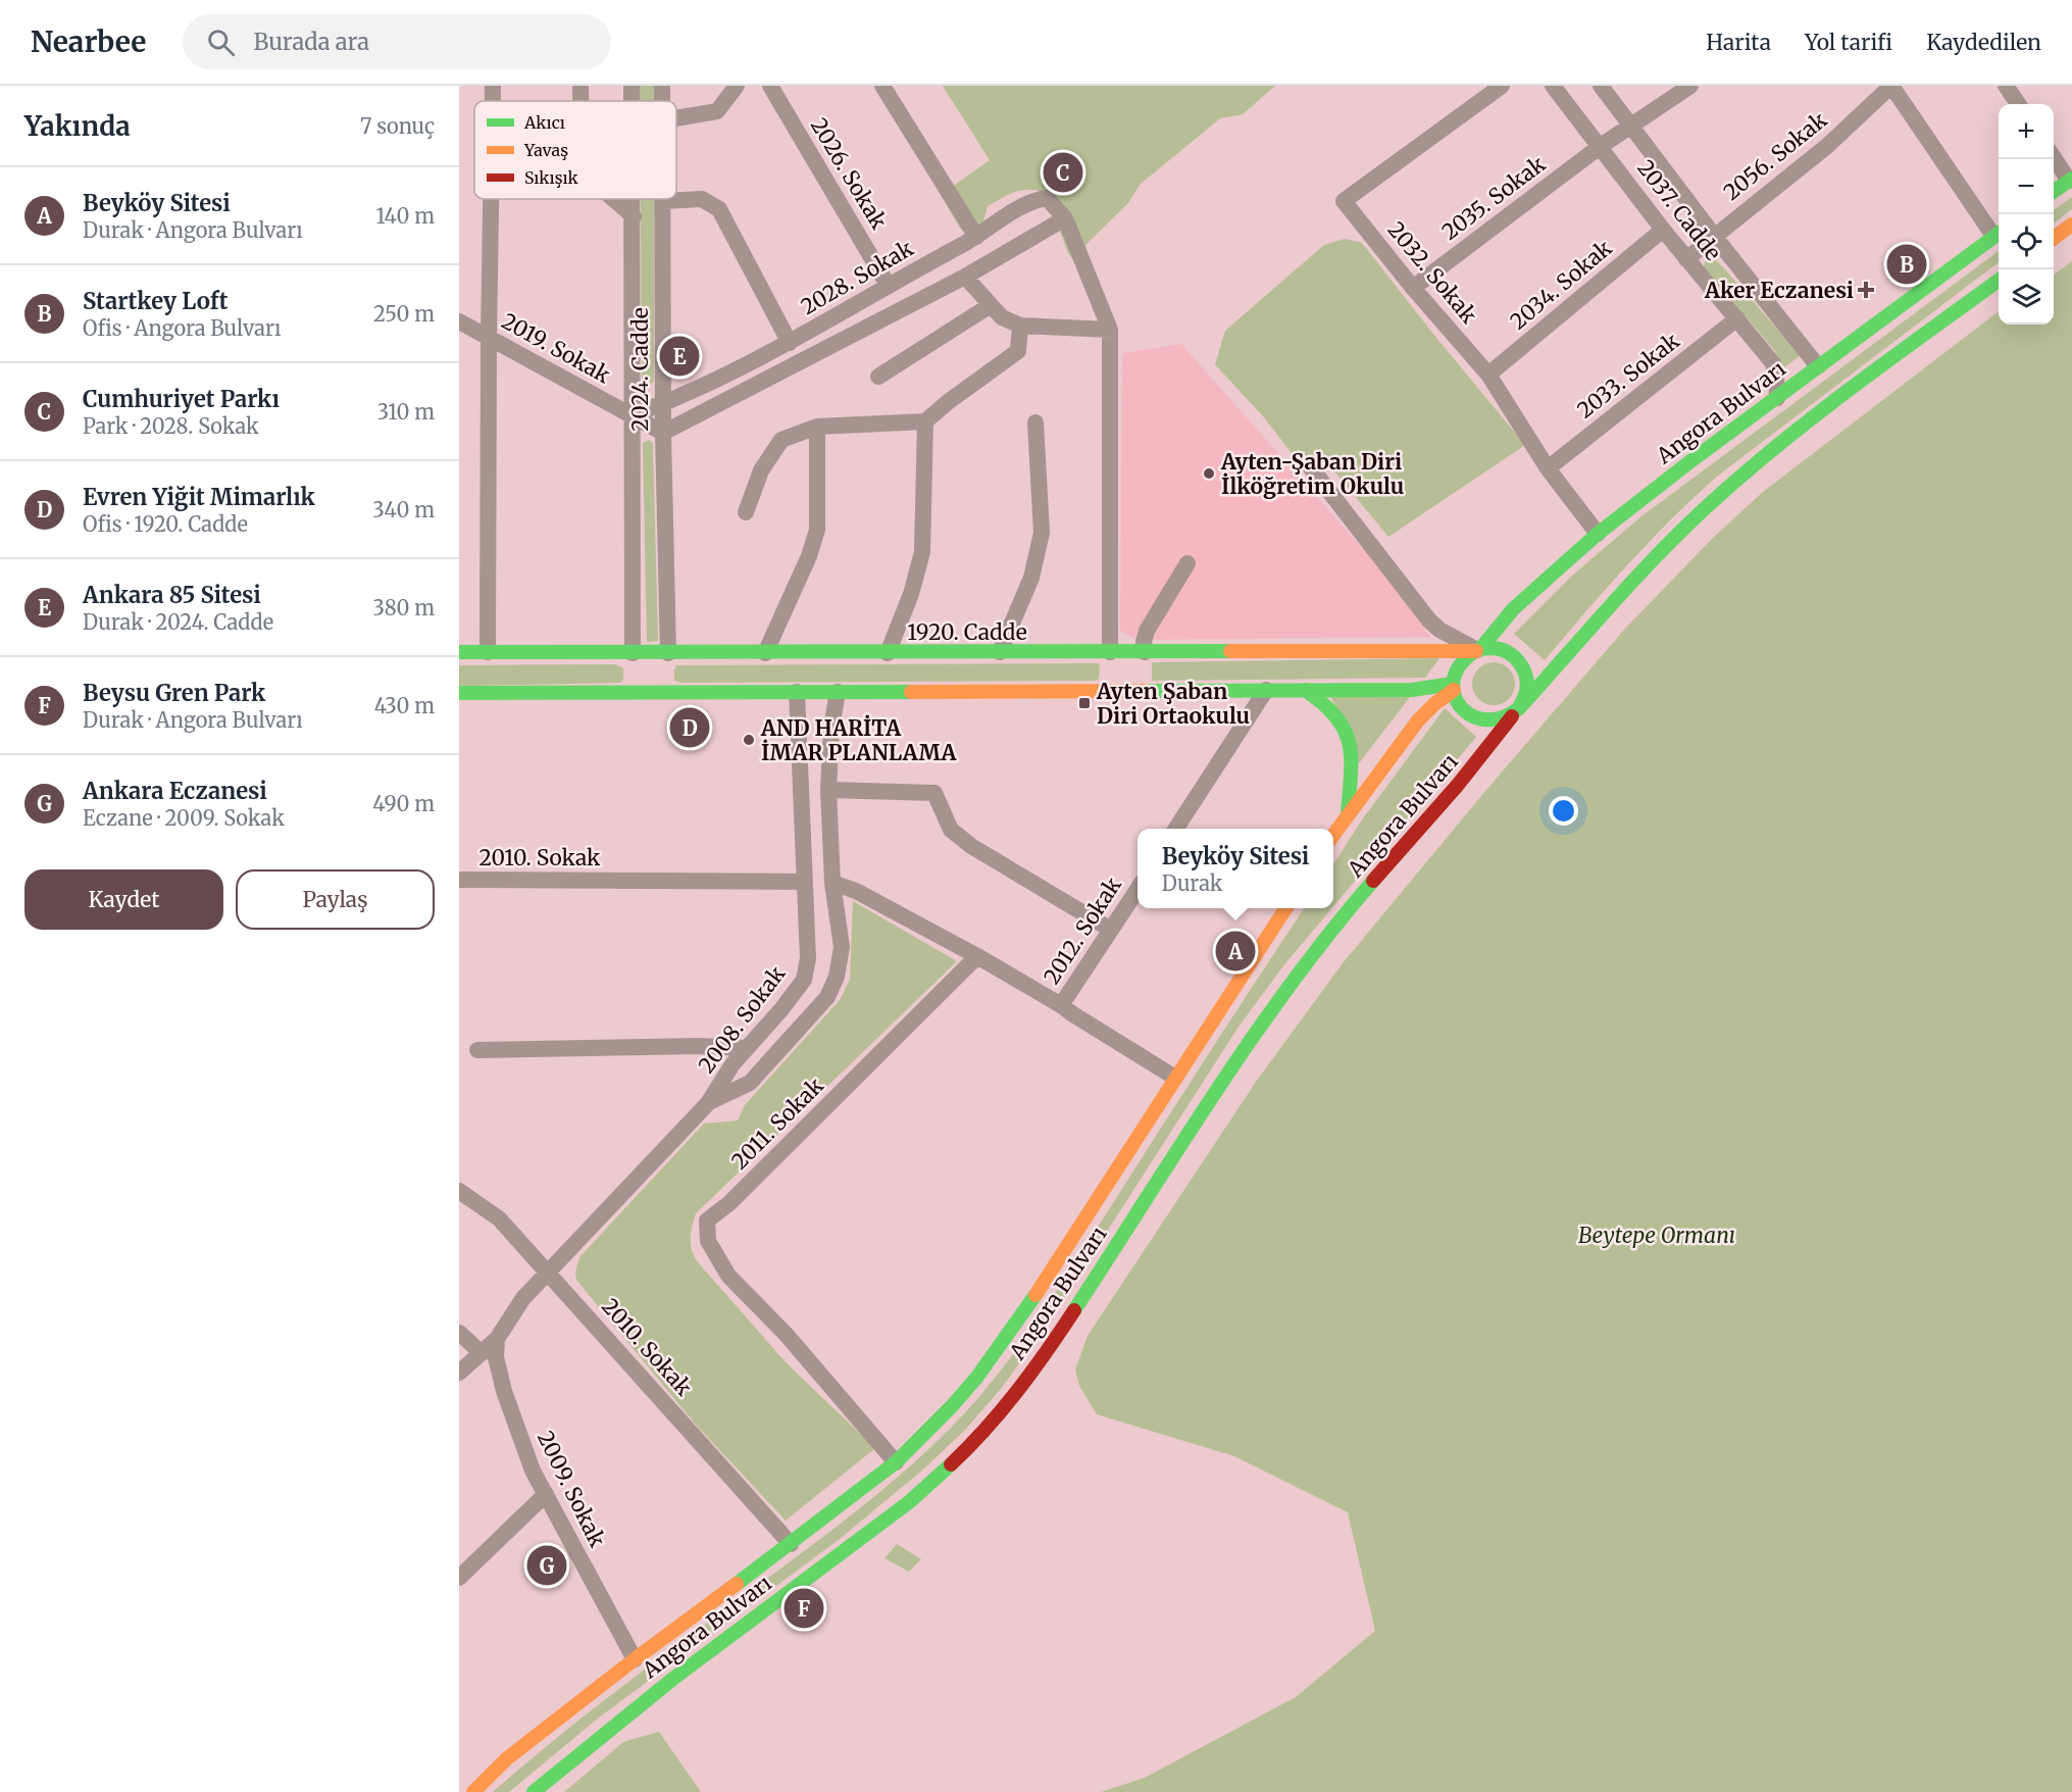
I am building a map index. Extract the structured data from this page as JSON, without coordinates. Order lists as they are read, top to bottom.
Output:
{
  "streets": {
    "main road": ["Angora Bulvarı", "1920. Cadde"],
    "street": [
      "2056. Sokak",
      "2026. Sokak",
      "2035. Sokak",
      "2037. Cadde",
      "2032. Sokak",
      "2028. Sokak",
      "2034. Sokak",
      "2019. Sokak",
      "2024. Cadde",
      "2033. Sokak",
      "2010. Sokak",
      "2012. Sokak",
      "2008. Sokak",
      "2011. Sokak",
      "2009. Sokak"
    ]
  },
  "crossings": [
    ["2056. Sokak", "2037. Cadde"],
    ["2026. Sokak", "2028. Sokak"],
    ["2035. Sokak", "2037. Cadde"],
    ["2035. Sokak", "2032. Sokak"],
    ["2037. Cadde", "2034. Sokak"],
    ["2037. Cadde", "2033. Sokak"],
    ["2037. Cadde", "Angora Bulvarı"],
    ["2032. Sokak", "2034. Sokak"],
    ["2032. Sokak", "2033. Sokak"],
    ["2032. Sokak", "Angora Bulvarı"],
    ["2028. Sokak", "2019. Sokak"],
    ["2028. Sokak", "2024. Cadde"],
    ["2019. Sokak", "2024. Cadde"],
    ["2024. Cadde", "1920. Cadde"],
    ["Angora Bulvarı", "1920. Cadde"],
    ["Angora Bulvarı", "2010. Sokak"],
    ["Angora Bulvarı", "2011. Sokak"],
    ["Angora Bulvarı", "2009. Sokak"],
    ["2010. Sokak", "2008. Sokak"]
  ],
  "parks": ["Beytepe Ormanı"],
  "places": {
    "health": ["Aker Eczanesi"],
    "other": ["Ayten-Şaban Diri İlköğretim Okulu", "AND HARİTA İMAR PLANLAMA"],
    "transit": ["Ayten Şaban Diri Ortaokulu"]
  },
  "legend": ["Akıcı", "Yavaş", "Sıkışık"],
  "page": {
    "header": "Nearbee",
    "search": "Burada ara",
    "nav": ["Harita", "Yol tarifi", "Kaydedilen"],
    "heading": ["Yakında", "7 sonuç"],
    "map_buttons": ["+", "−"],
    "pins": [
      "C",
      "B",
      "E",
      "D",
      "A",
      "G",
      "F"
    ],
    "list": [
      {
        "mark": "A",
        "name": "Beyköy Sitesi",
        "note": "Durak · Angora Bulvarı",
        "value": "140 m"
      },
      {
        "mark": "B",
        "name": "Startkey Loft",
        "note": "Ofis · Angora Bulvarı",
        "value": "250 m"
      },
      {
        "mark": "C",
        "name": "Cumhuriyet Parkı",
        "note": "Park · 2028. Sokak",
        "value": "310 m"
      },
      {
        "mark": "D",
        "name": "Evren Yiğit Mimarlık",
        "note": "Ofis · 1920. Cadde",
        "value": "340 m"
      },
      {
        "mark": "E",
        "name": "Ankara 85 Sitesi",
        "note": "Durak · 2024. Cadde",
        "value": "380 m"
      },
      {
        "mark": "F",
        "name": "Beysu Gren Park",
        "note": "Durak · Angora Bulvarı",
        "value": "430 m"
      },
      {
        "mark": "G",
        "name": "Ankara Eczanesi",
        "note": "Eczane · 2009. Sokak",
        "value": "490 m"
      }
    ],
    "popup": ["Beyköy Sitesi", "Durak"],
    "buttons": ["Kaydet", "Paylaş"]
  }
}
